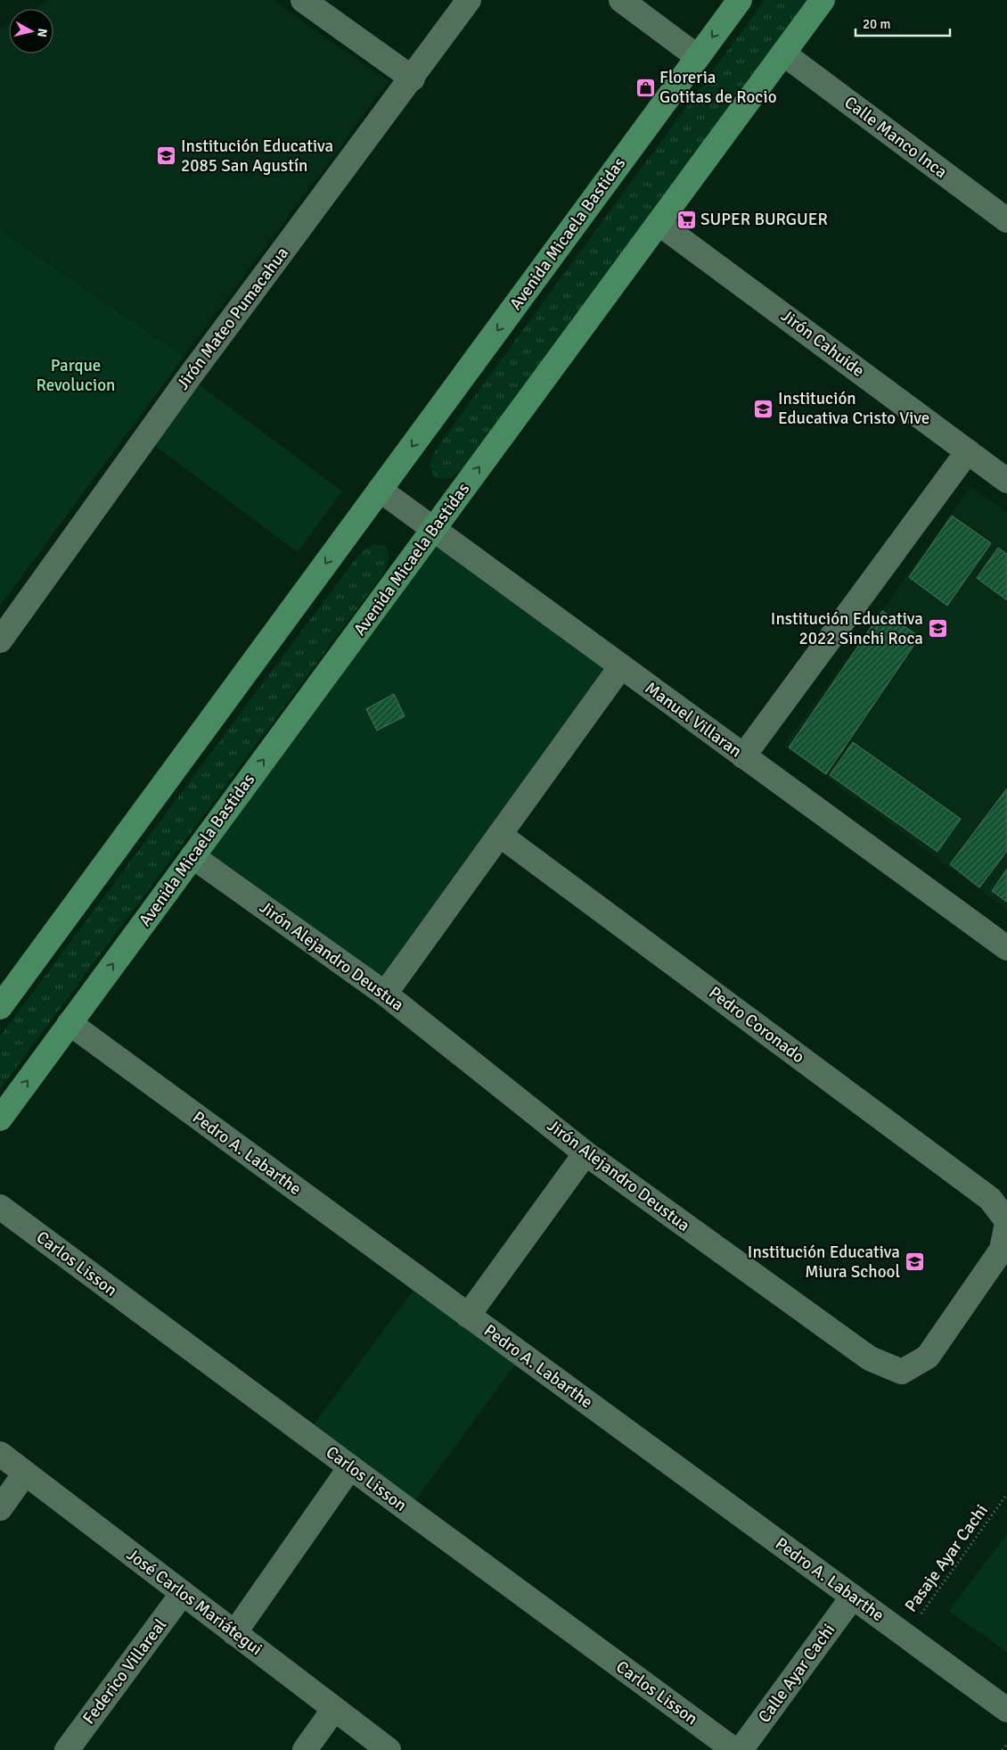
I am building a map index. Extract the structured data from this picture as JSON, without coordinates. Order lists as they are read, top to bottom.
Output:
{
  "streets": {
    "main road": ["Avenida Micaela Bastidas"],
    "street": [
      "Calle Manco Inca",
      "Jirón Mateo Pumacahua",
      "Jirón Cahuide",
      "Manuel Villaran",
      "Jirón Alejandro Deustua",
      "Pedro Coronado",
      "Pedro A. Labarthe",
      "Carlos Lisson",
      "José Carlos Mariátegui",
      "Federico Villareal",
      "Calle Ayar Cachi"
    ],
    "path": ["Pasaje Ayar Cachi"]
  },
  "crossings": [
    ["Calle Manco Inca", "Avenida Micaela Bastidas"],
    ["Avenida Micaela Bastidas", "Jirón Cahuide"],
    ["Avenida Micaela Bastidas", "Manuel Villaran"],
    ["Avenida Micaela Bastidas", "Jirón Alejandro Deustua"],
    ["Avenida Micaela Bastidas", "Pedro A. Labarthe"],
    ["Jirón Alejandro Deustua", "Pedro Coronado"],
    ["Pedro A. Labarthe", "Pasaje Ayar Cachi"],
    ["Pedro A. Labarthe", "Calle Ayar Cachi"],
    ["José Carlos Mariátegui", "Federico Villareal"]
  ],
  "parks": ["Parque Revolucion"],
  "places": {
    "shop": ["Floreria Gotitas de Rocio"],
    "school or university": [
      "Institución Educativa 2085 San Agustín",
      "Institución Educativa Cristo Vive",
      "Institución Educativa 2022 Sinchi Roca",
      "Institución Educativa Miura School"
    ],
    "supermarket": ["SUPER BURGUER"]
  },
  "scale_bar": "20 m",
  "north": "right"
}
